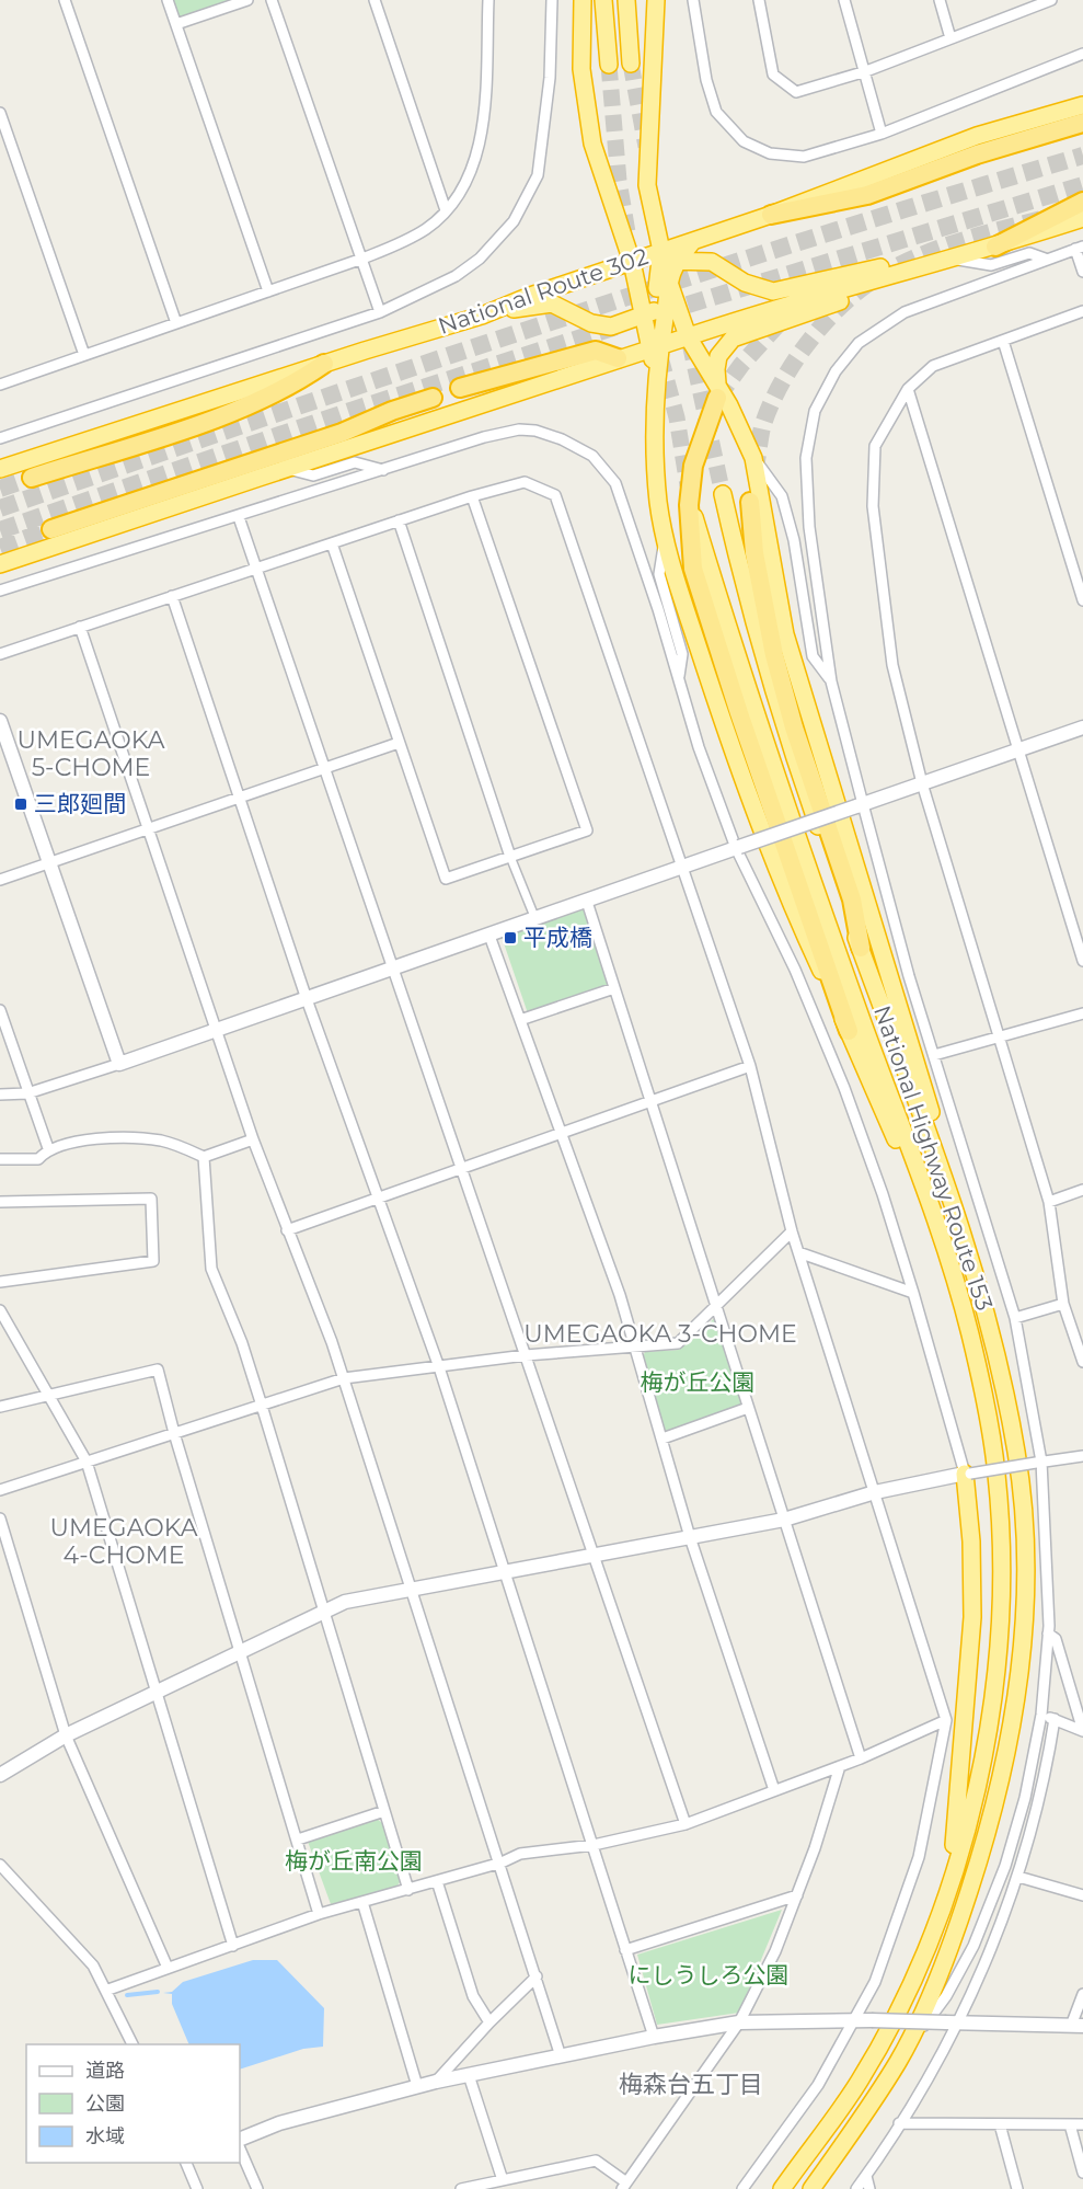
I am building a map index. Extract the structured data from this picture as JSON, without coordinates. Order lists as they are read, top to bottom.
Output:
{
  "streets": {
    "highway": ["National Route 302", "National Highway Route 153"]
  },
  "districts": [
    "UMEGAOKA 5-CHOME",
    "UMEGAOKA 3-CHOME",
    "UMEGAOKA 4-CHOME",
    "梅森台五丁目"
  ],
  "parks": ["梅が丘公園", "梅が丘南公園", "にしうしろ公園"],
  "places": {
    "transit": ["三郎廻間", "平成橋"]
  },
  "legend": ["道路", "公園", "水域"]
}
